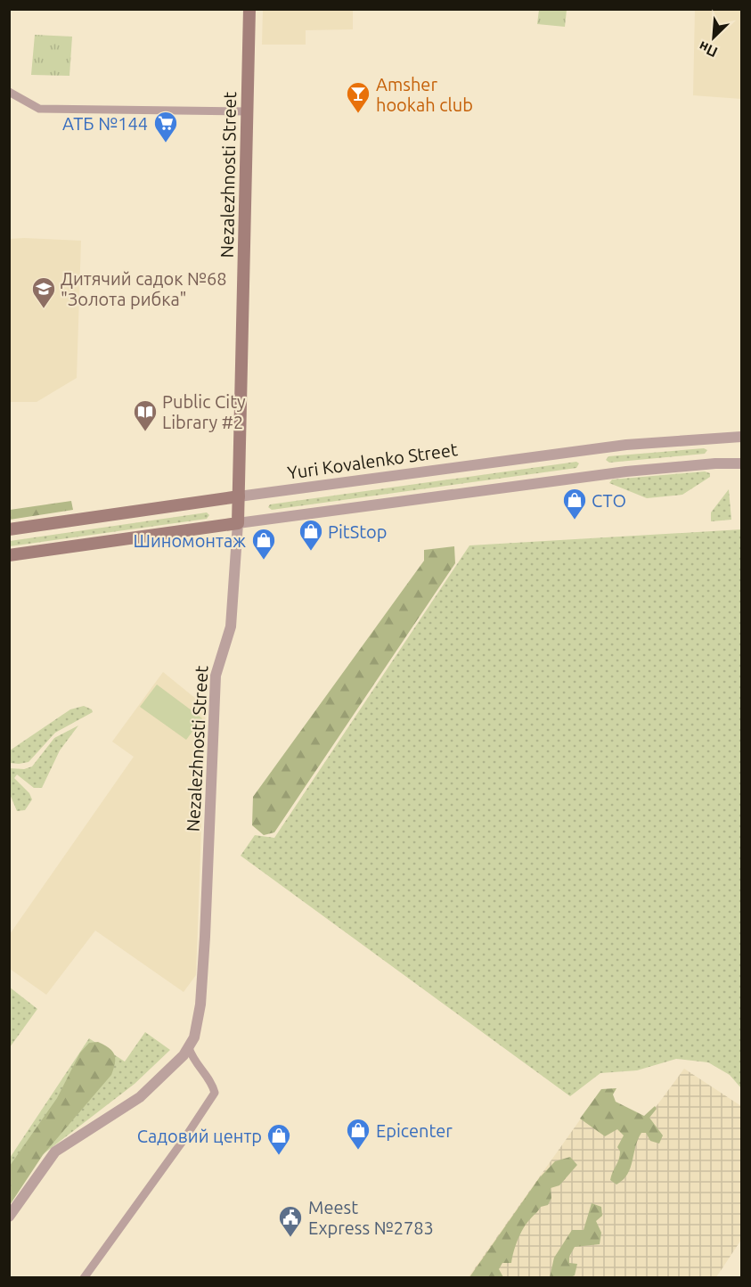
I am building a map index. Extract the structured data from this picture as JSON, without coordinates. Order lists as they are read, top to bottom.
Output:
{
  "streets": {
    "main road": ["Nezalezhnosti Street", "Yuri Kovalenko Street"]
  },
  "crossings": [
    ["Nezalezhnosti Street", "Yuri Kovalenko Street"]
  ],
  "places": {
    "bar": ["Amsher hookah club"],
    "supermarket": ["АТБ №144"],
    "school or university": ["Дитячий садок №68 \"Золота рибка\""],
    "library": ["Public City Library #2"],
    "shop": [
      "СТО",
      "PitStop",
      "Шиномонтаж",
      "Epicenter",
      "Садовий центр"
    ],
    "public building": ["Meest Express №2783"]
  },
  "north": "bottom left"
}
